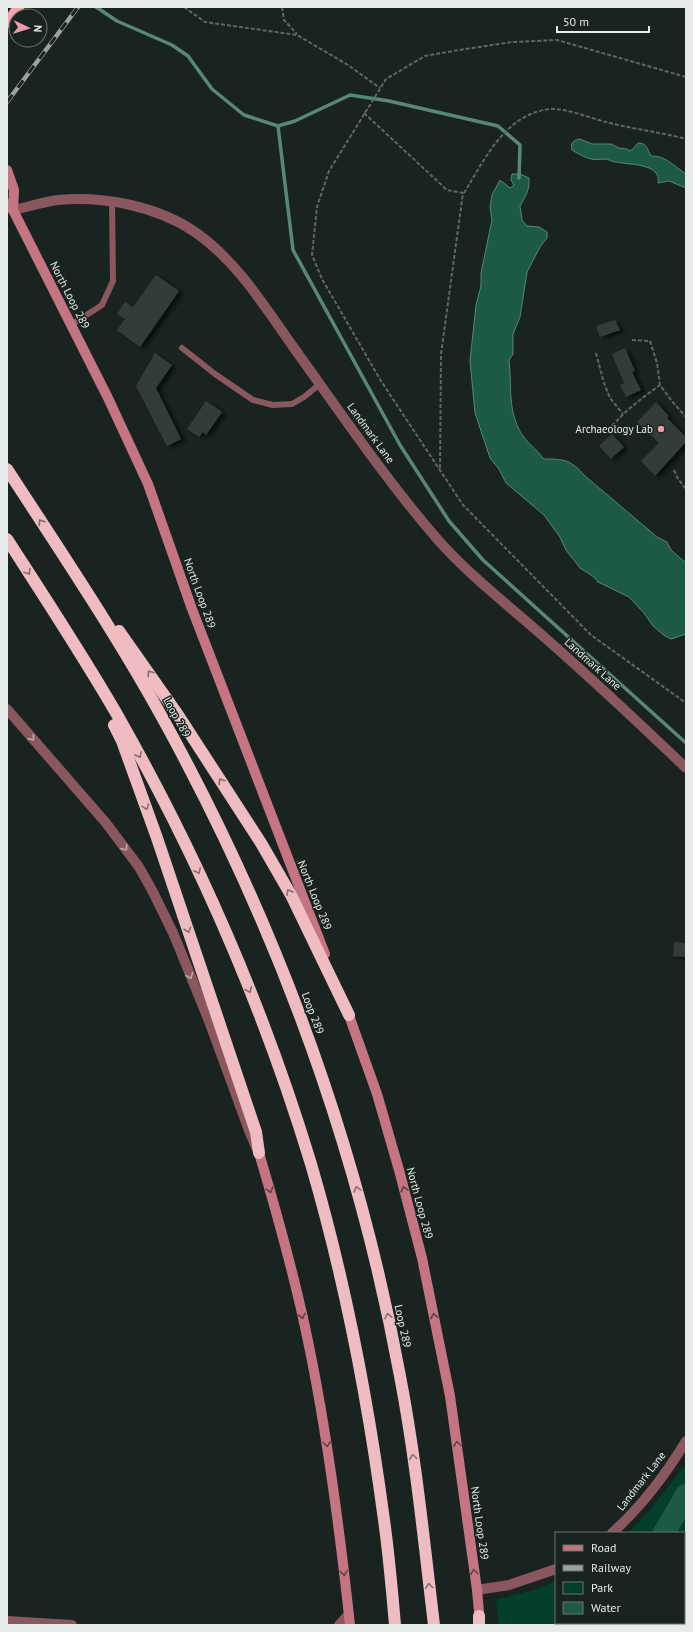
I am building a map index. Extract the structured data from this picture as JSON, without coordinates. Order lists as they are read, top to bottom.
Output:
{
  "streets": {
    "highway": ["Loop 289"],
    "main road": ["North Loop 289"],
    "street": ["Landmark Lane"]
  },
  "crossings": [
    ["North Loop 289", "Landmark Lane"]
  ],
  "one_way": ["North Loop 289"],
  "places": ["Archaeology Lab"],
  "legend": [
    "Road",
    "Railway",
    "Park",
    "Water"
  ],
  "scale_bar": "50 m",
  "north": "right"
}
